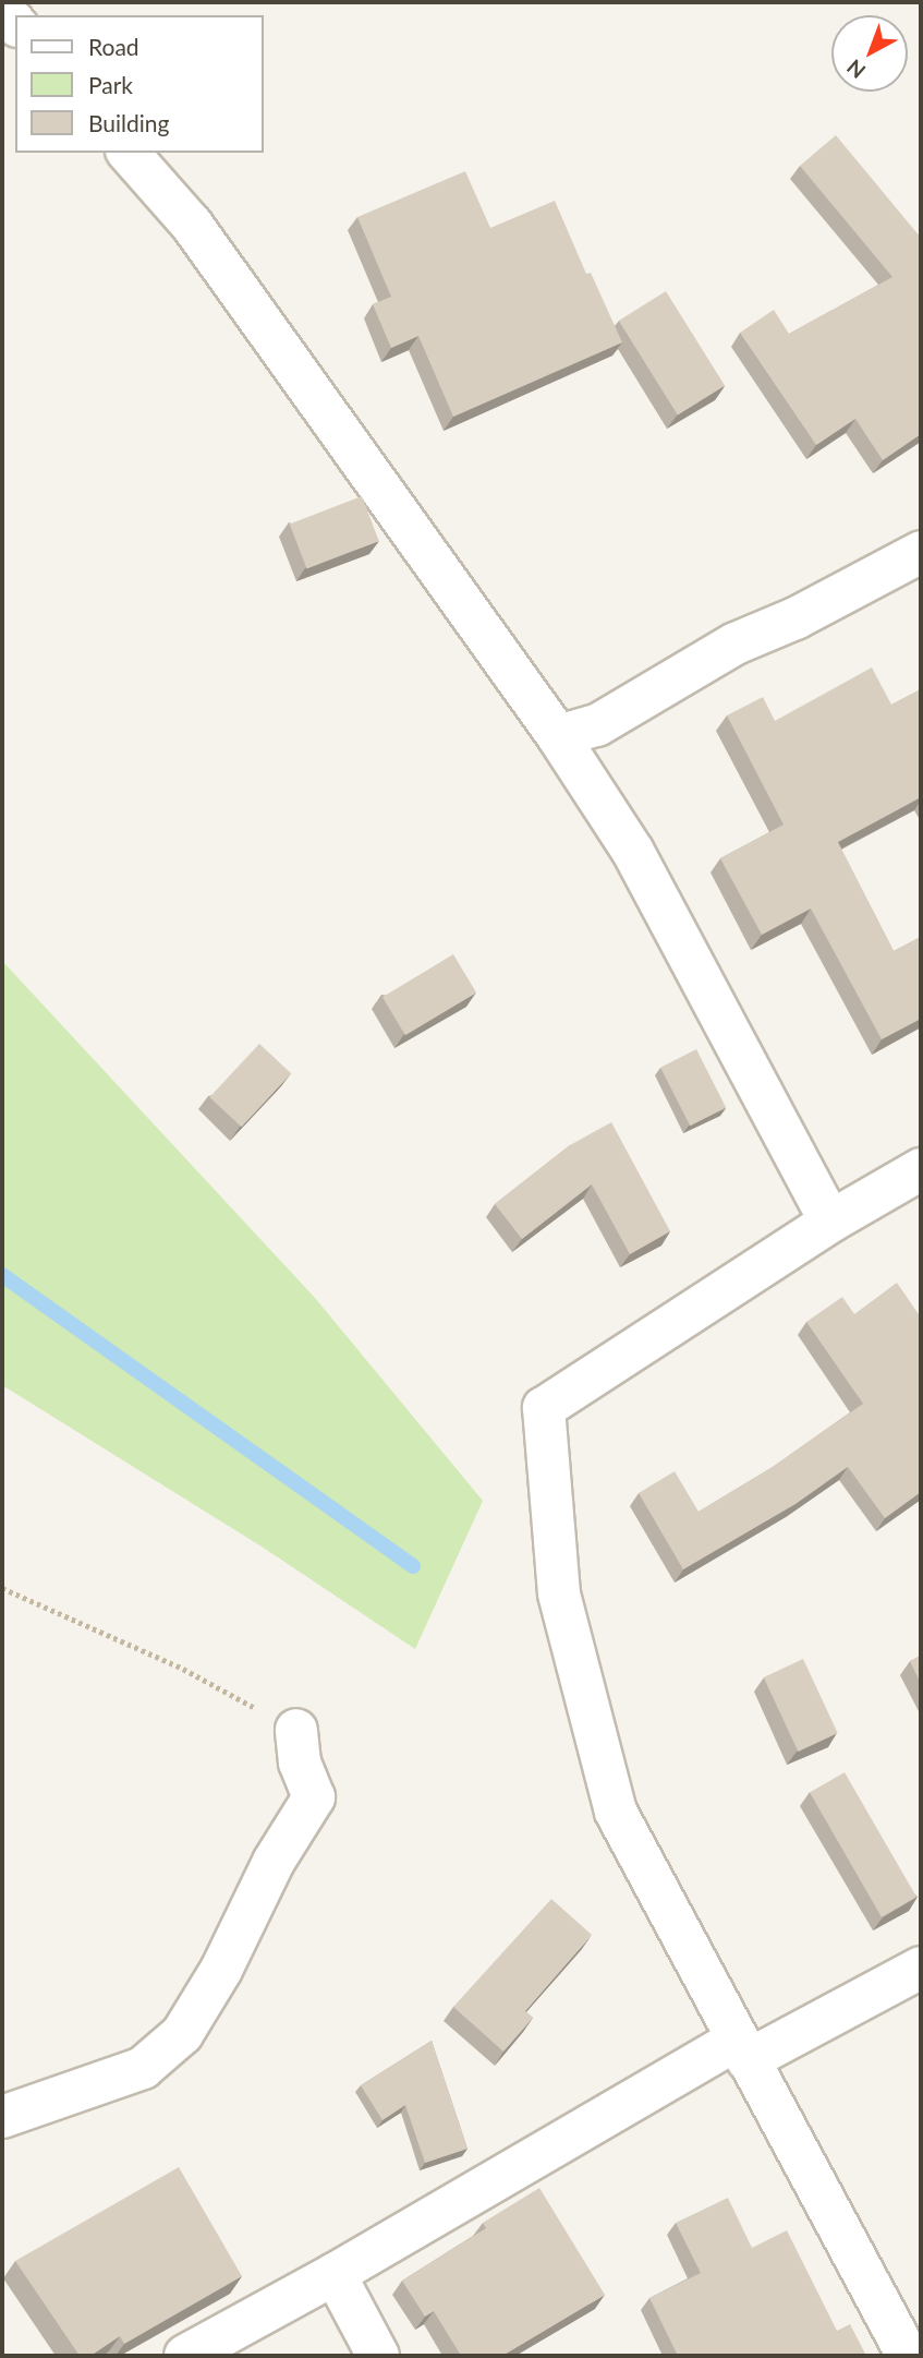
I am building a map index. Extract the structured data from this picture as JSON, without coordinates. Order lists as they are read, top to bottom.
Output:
{
  "legend": ["Road", "Park", "Building"],
  "north": "bottom left"
}
